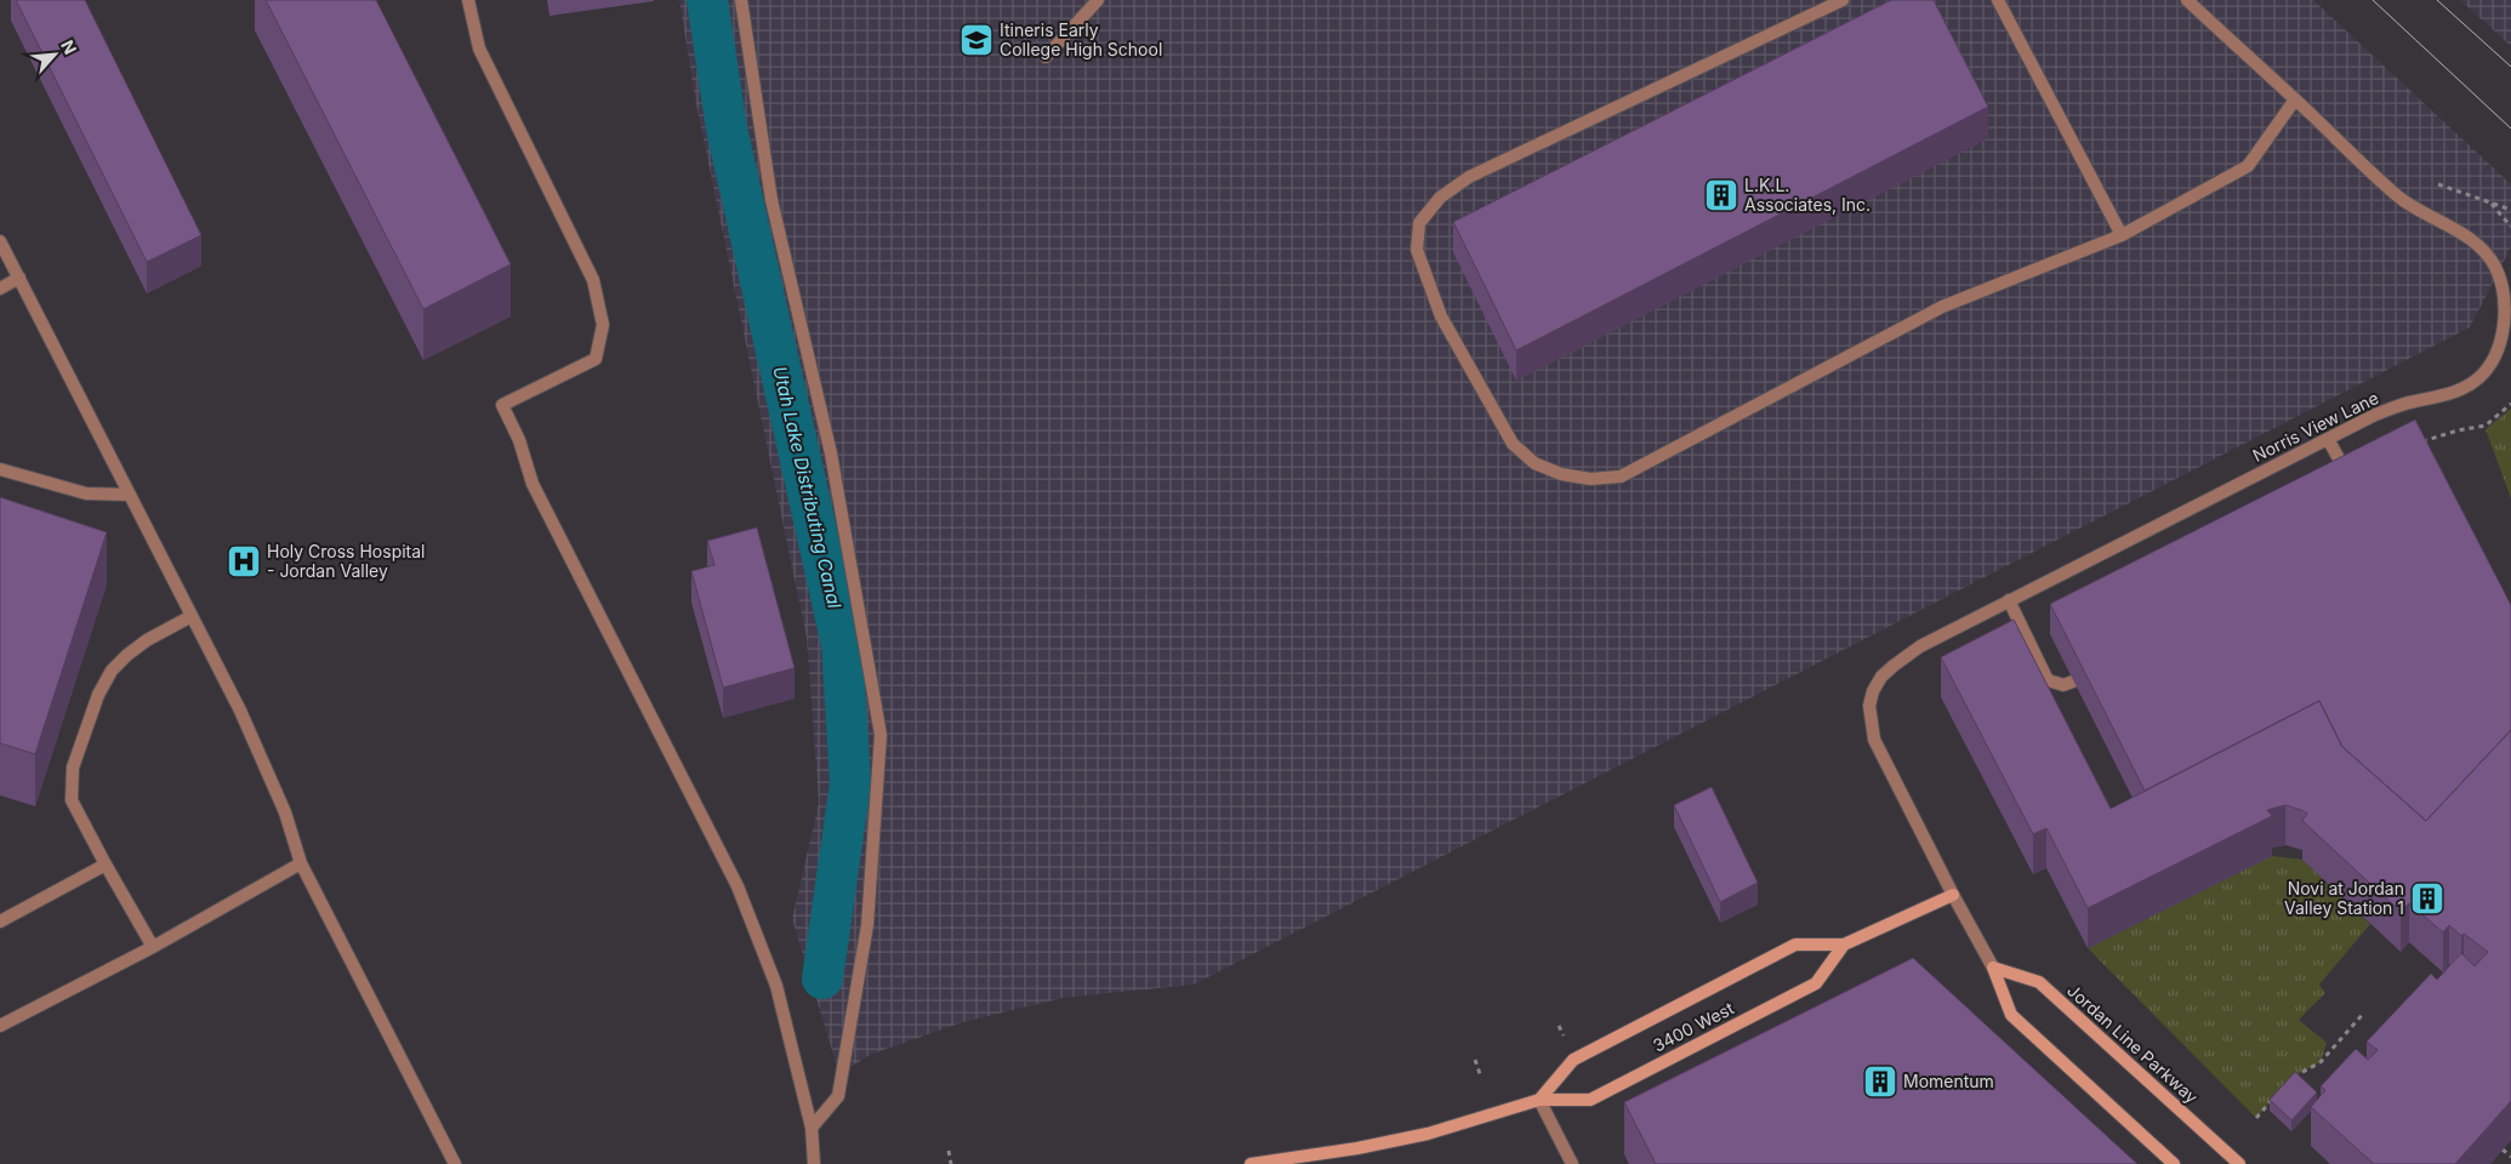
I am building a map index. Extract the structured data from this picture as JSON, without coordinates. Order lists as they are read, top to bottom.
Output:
{
  "streets": {
    "street": ["Norris View Lane", "3400 West", "Jordan Line Parkway"]
  },
  "crossings": [
    ["Norris View Lane", "3400 West"]
  ],
  "water": ["Utah Lake Distributing Canal"],
  "places": {
    "school or university": ["Itineris Early College High School"],
    "building": ["L.K.L. Associates, Inc.", "Novi at Jordan Valley Station 1", "Momentum"],
    "hospital": ["Holy Cross Hospital - Jordan Valley"]
  },
  "north": "top right"
}
